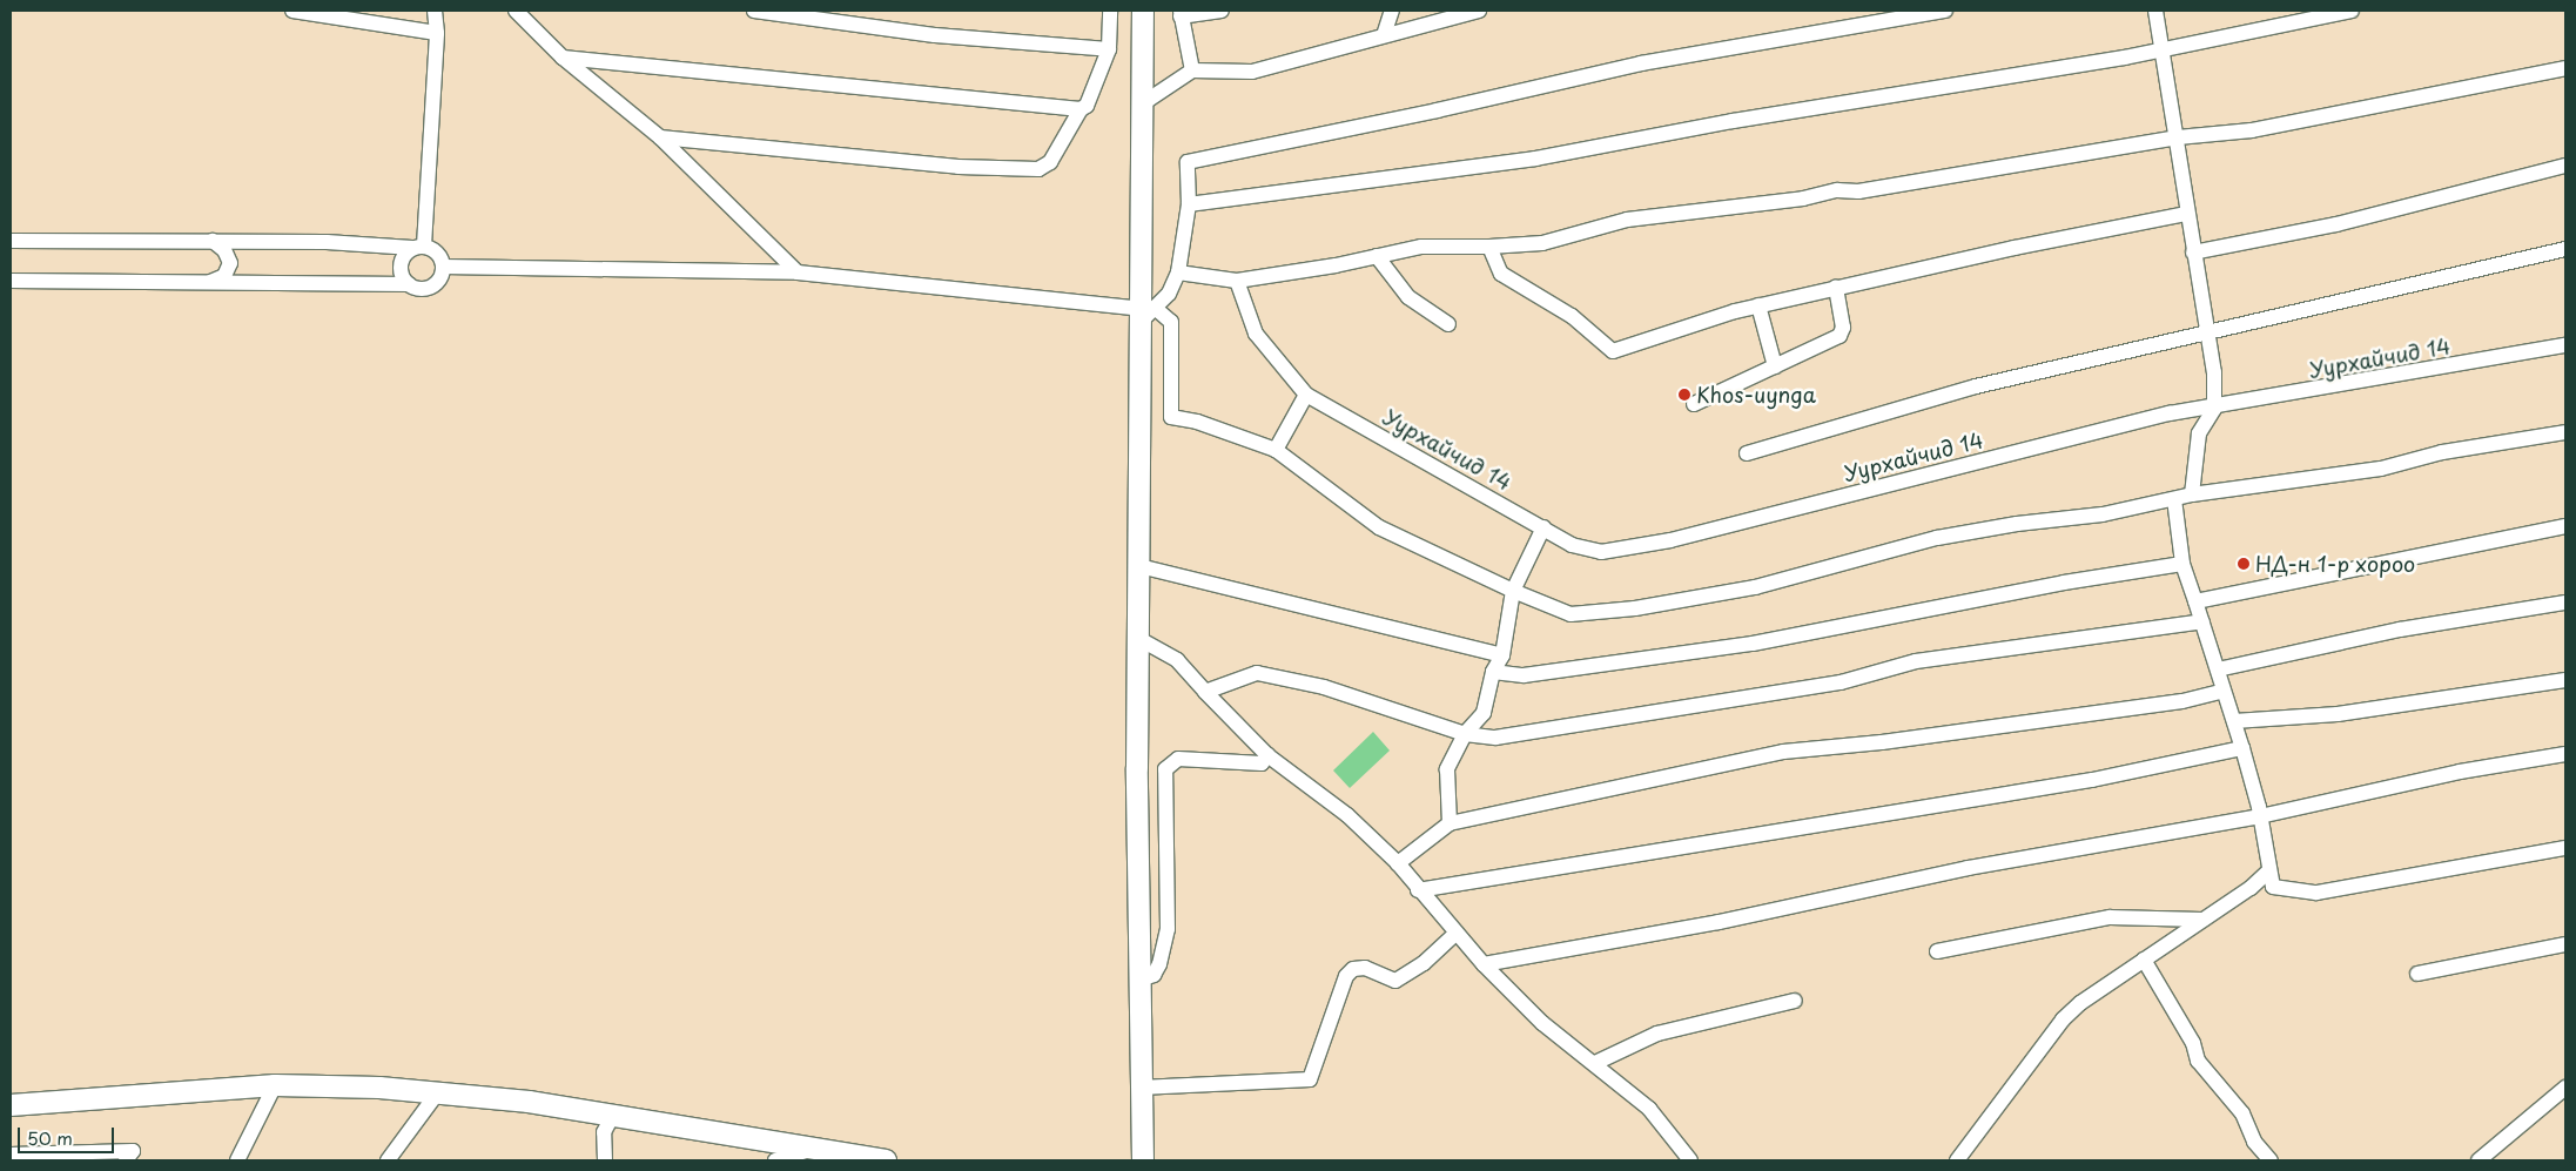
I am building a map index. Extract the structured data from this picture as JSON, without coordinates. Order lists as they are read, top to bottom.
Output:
{
  "streets": {
    "street": ["Уурхайчид 14"]
  },
  "places": ["Khos-uynga", "НД-н 1-р хороо"],
  "scale_bar": "50 m"
}
